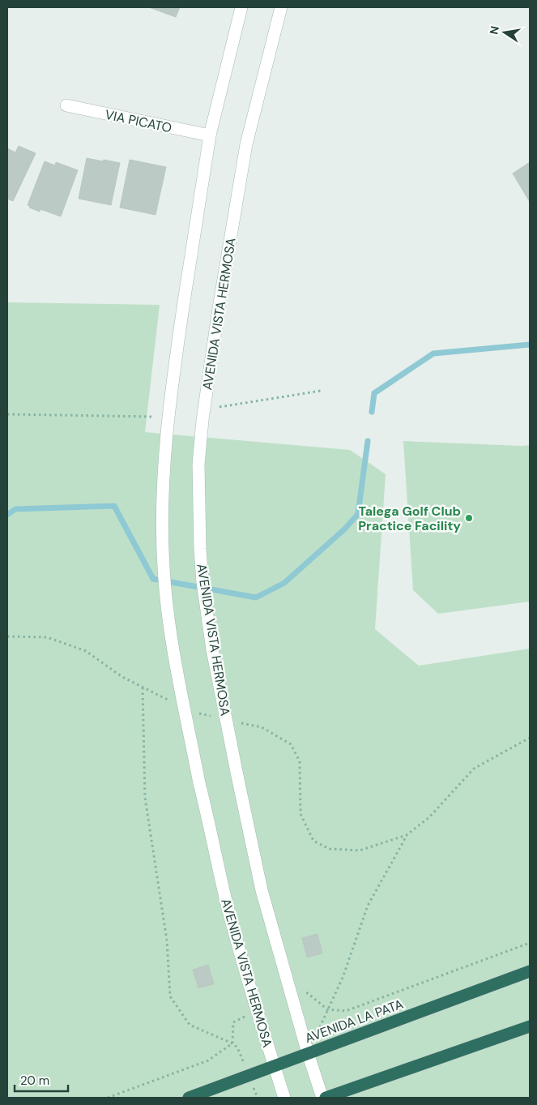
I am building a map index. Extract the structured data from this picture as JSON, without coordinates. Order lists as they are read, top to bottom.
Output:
{
  "streets": {
    "highway": ["AVENIDA LA PATA"],
    "main road": ["VIA PICATO", "AVENIDA VISTA HERMOSA"]
  },
  "crossings": [
    ["VIA PICATO", "AVENIDA VISTA HERMOSA"],
    ["AVENIDA VISTA HERMOSA", "AVENIDA LA PATA"]
  ],
  "places": ["Talega Golf Club Practice Facility"],
  "scale_bar": "20 m",
  "north": "left"
}
